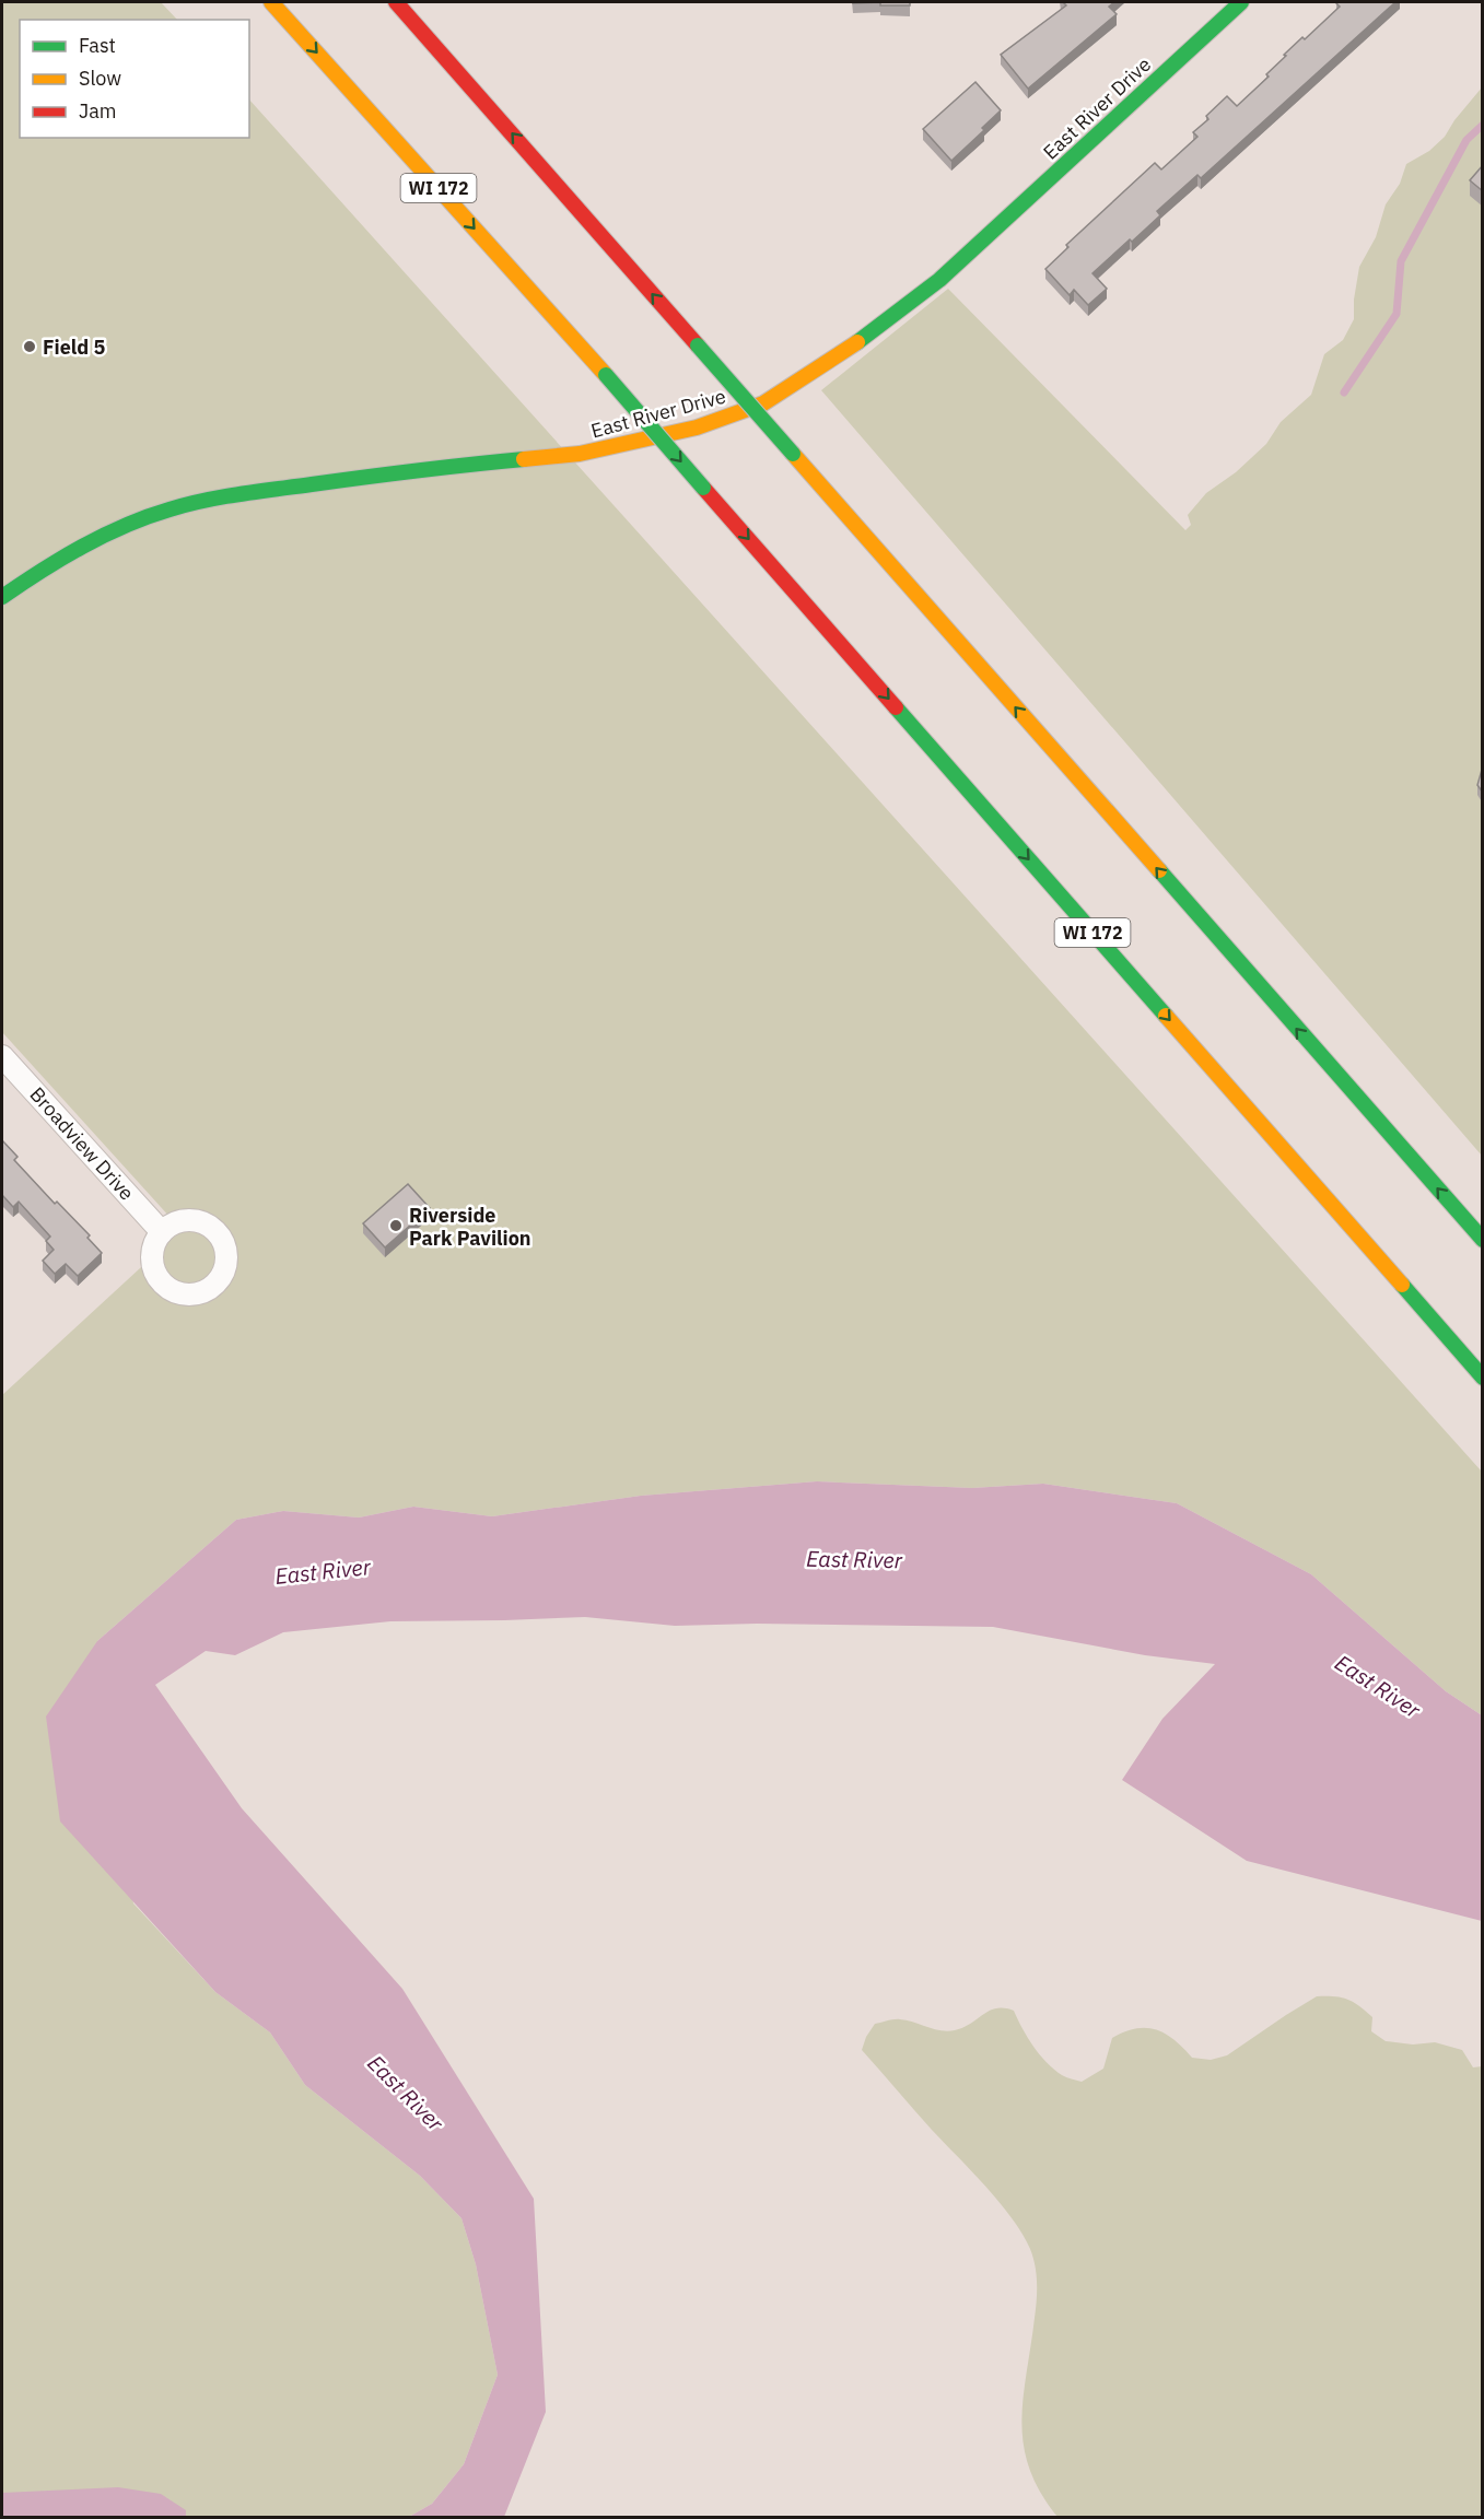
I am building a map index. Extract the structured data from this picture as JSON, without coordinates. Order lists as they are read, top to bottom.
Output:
{
  "streets": {
    "main road": ["East River Drive", "WI 172"],
    "street": ["Broadview Drive"]
  },
  "water": ["East River"],
  "places": ["Field 5", "Riverside Park Pavilion"],
  "legend": ["Fast", "Slow", "Jam"]
}
